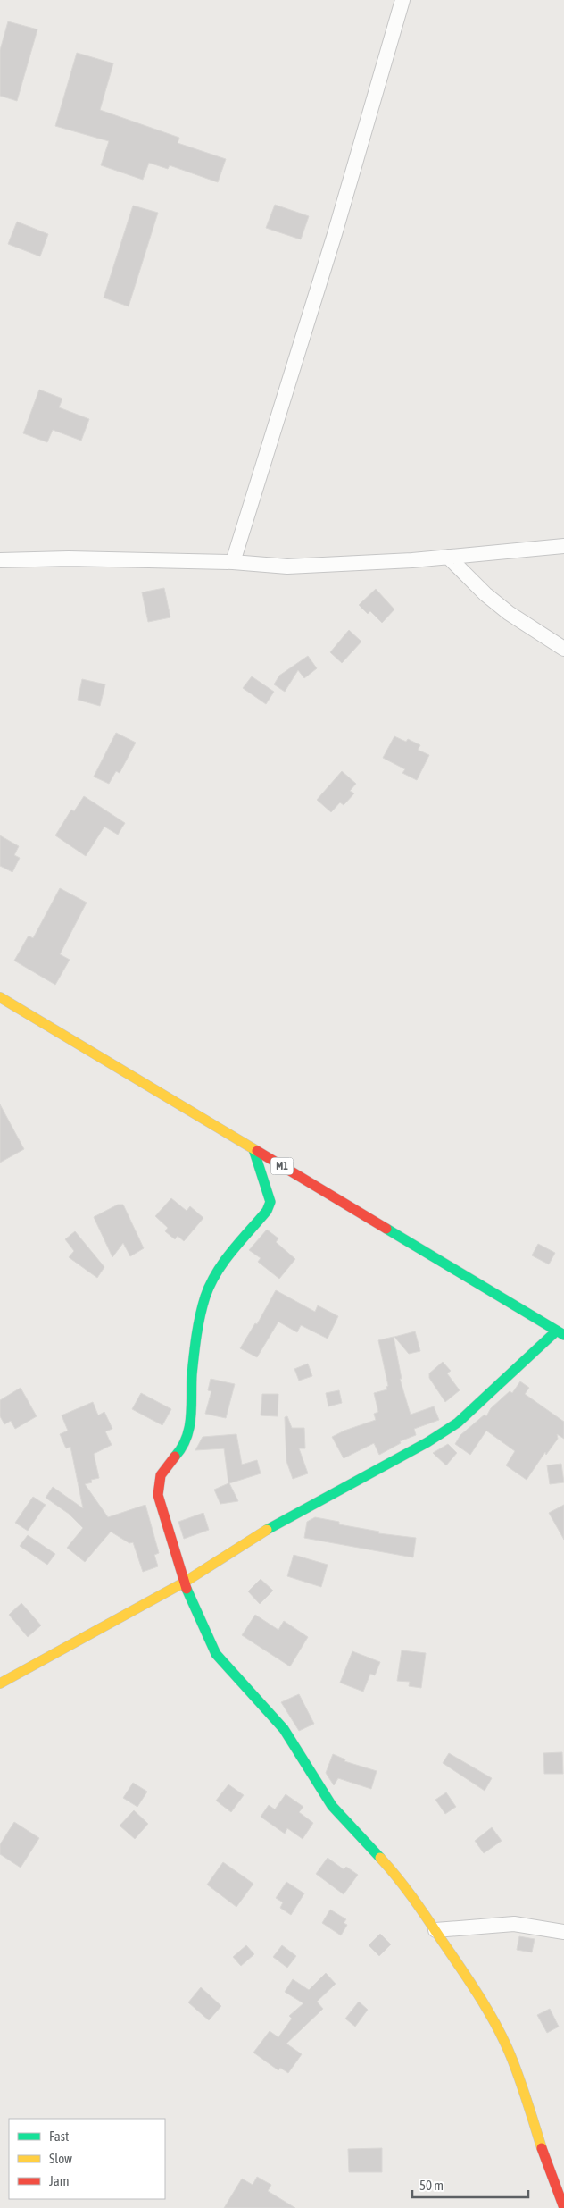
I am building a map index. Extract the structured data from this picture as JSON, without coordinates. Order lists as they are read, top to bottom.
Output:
{
  "streets": {
    "main road": ["M1"]
  },
  "legend": ["Fast", "Slow", "Jam"],
  "scale_bar": "50 m"
}
